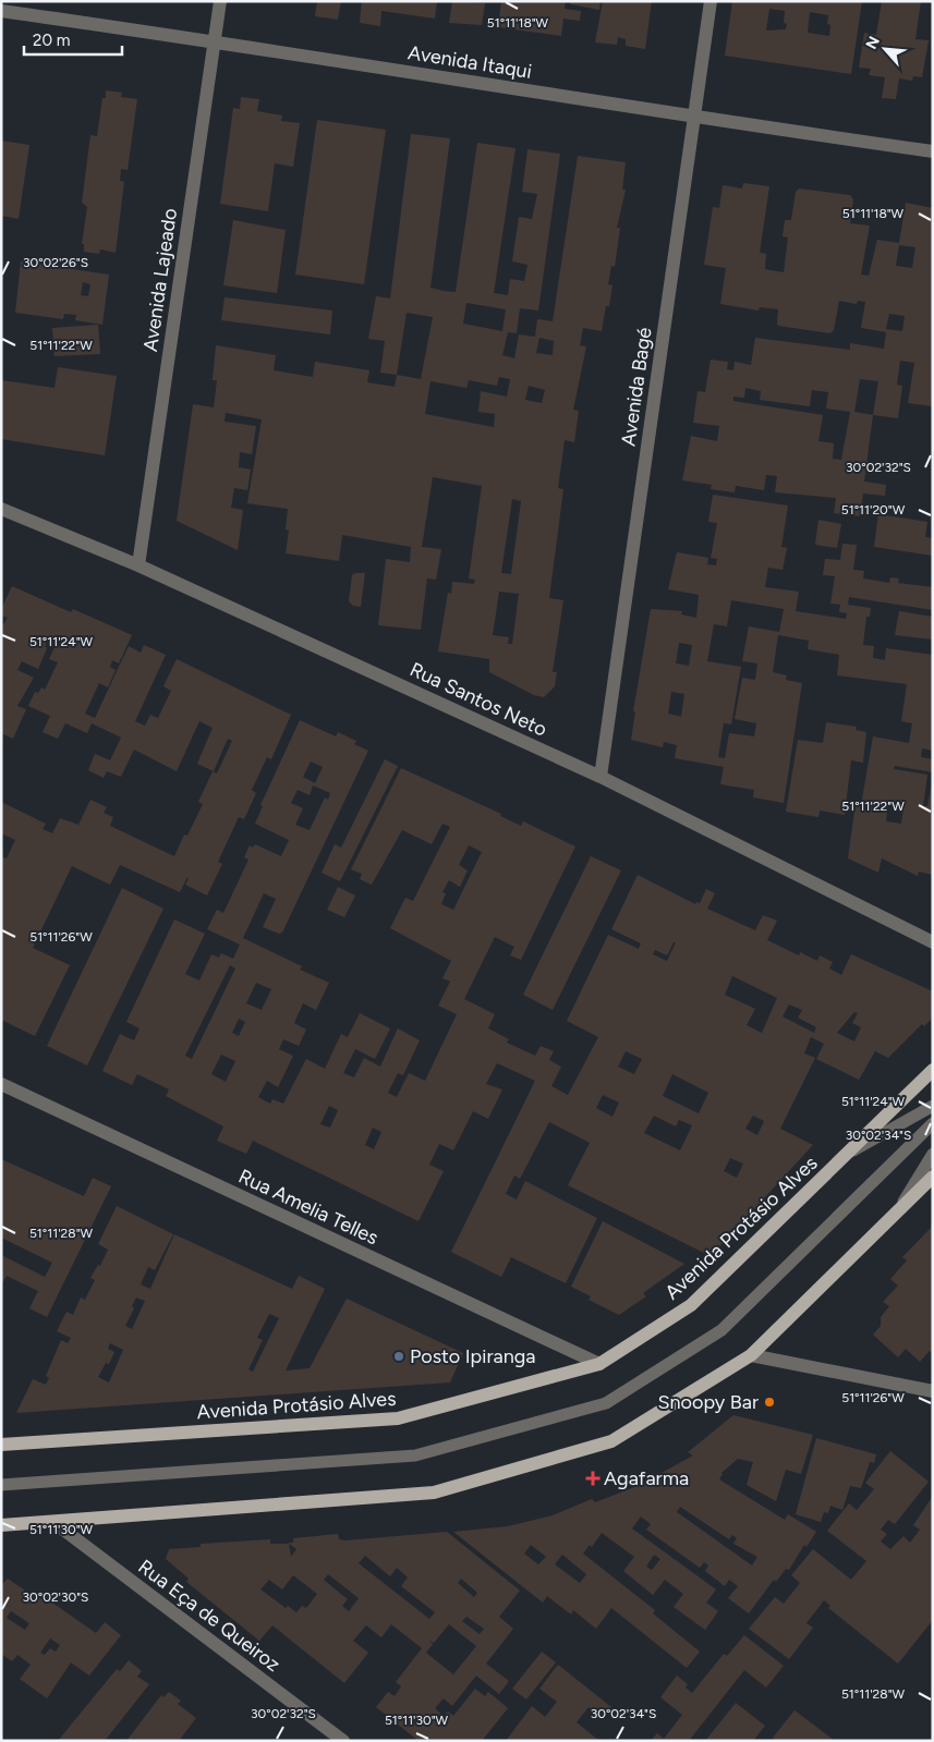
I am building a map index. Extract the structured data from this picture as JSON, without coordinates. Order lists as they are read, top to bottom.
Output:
{
  "streets": {
    "main road": ["Avenida Protásio Alves"],
    "street": [
      "Avenida Itaqui",
      "Avenida Lajeado",
      "Avenida Bagé",
      "Rua Santos Neto",
      "Rua Amelia Telles",
      "Rua Eça de Queiroz"
    ]
  },
  "crossings": [
    ["Avenida Itaqui", "Avenida Lajeado"],
    ["Avenida Itaqui", "Avenida Bagé"],
    ["Avenida Lajeado", "Rua Santos Neto"],
    ["Avenida Bagé", "Rua Santos Neto"],
    ["Rua Amelia Telles", "Avenida Protásio Alves"]
  ],
  "places": {
    "other": ["Posto Ipiranga", "Snoopy Bar"],
    "health": ["Agafarma"]
  },
  "scale_bar": "20 m",
  "north": "top left",
  "coordinates": [
    "51°11'18\"W",
    "30°02'26\"S",
    "51°11'22\"W",
    "30°02'32\"S",
    "51°11'20\"W",
    "51°11'24\"W",
    "51°11'26\"W",
    "30°02'34\"S",
    "51°11'28\"W",
    "51°11'30\"W",
    "30°02'30\"S"
  ]
}
